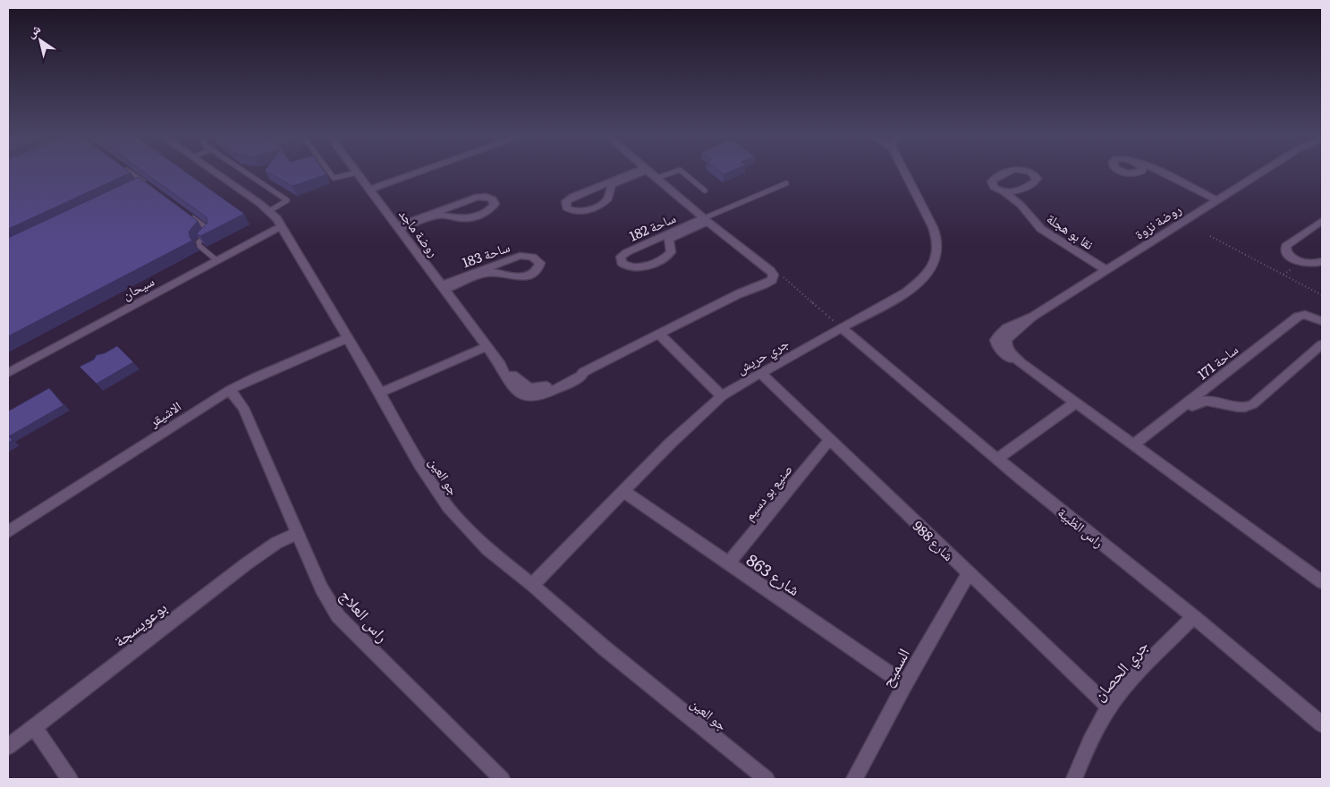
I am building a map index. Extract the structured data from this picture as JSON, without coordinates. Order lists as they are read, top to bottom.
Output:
{
  "streets": {
    "street": [
      "روضة نزوة",
      "ساحة 182",
      "نقا بو هجلة",
      "روضة ماجد",
      "ساحة 183",
      "سيحان",
      "جري حريش",
      "ساحة 171",
      "الاشيقر",
      "جو العين",
      "صنيع بو دسيم",
      "راس الظبية",
      "شارع 988",
      "شارع 863",
      "راس العلاج",
      "بوعويسجة",
      "السميح",
      "جري الحصان"
    ]
  },
  "crossings": [
    ["روضة نزوة", "نقا بو هجلة"],
    ["روضة نزوة", "ساحة 171"],
    ["ساحة 182", "روضة ماجد"],
    ["روضة ماجد", "ساحة 183"],
    ["سيحان", "جو العين"],
    ["جري حريش", "جو العين"],
    ["جري حريش", "راس الظبية"],
    ["جري حريش", "شارع 988"],
    ["جري حريش", "شارع 863"],
    ["الاشيقر", "جو العين"],
    ["الاشيقر", "راس العلاج"],
    ["صنيع بو دسيم", "شارع 988"],
    ["صنيع بو دسيم", "شارع 863"],
    ["راس الظبية", "جري الحصان"],
    ["شارع 988", "السميح"],
    ["شارع 988", "جري الحصان"],
    ["شارع 863", "السميح"],
    ["راس العلاج", "بوعويسجة"]
  ],
  "north": "top left"
}
